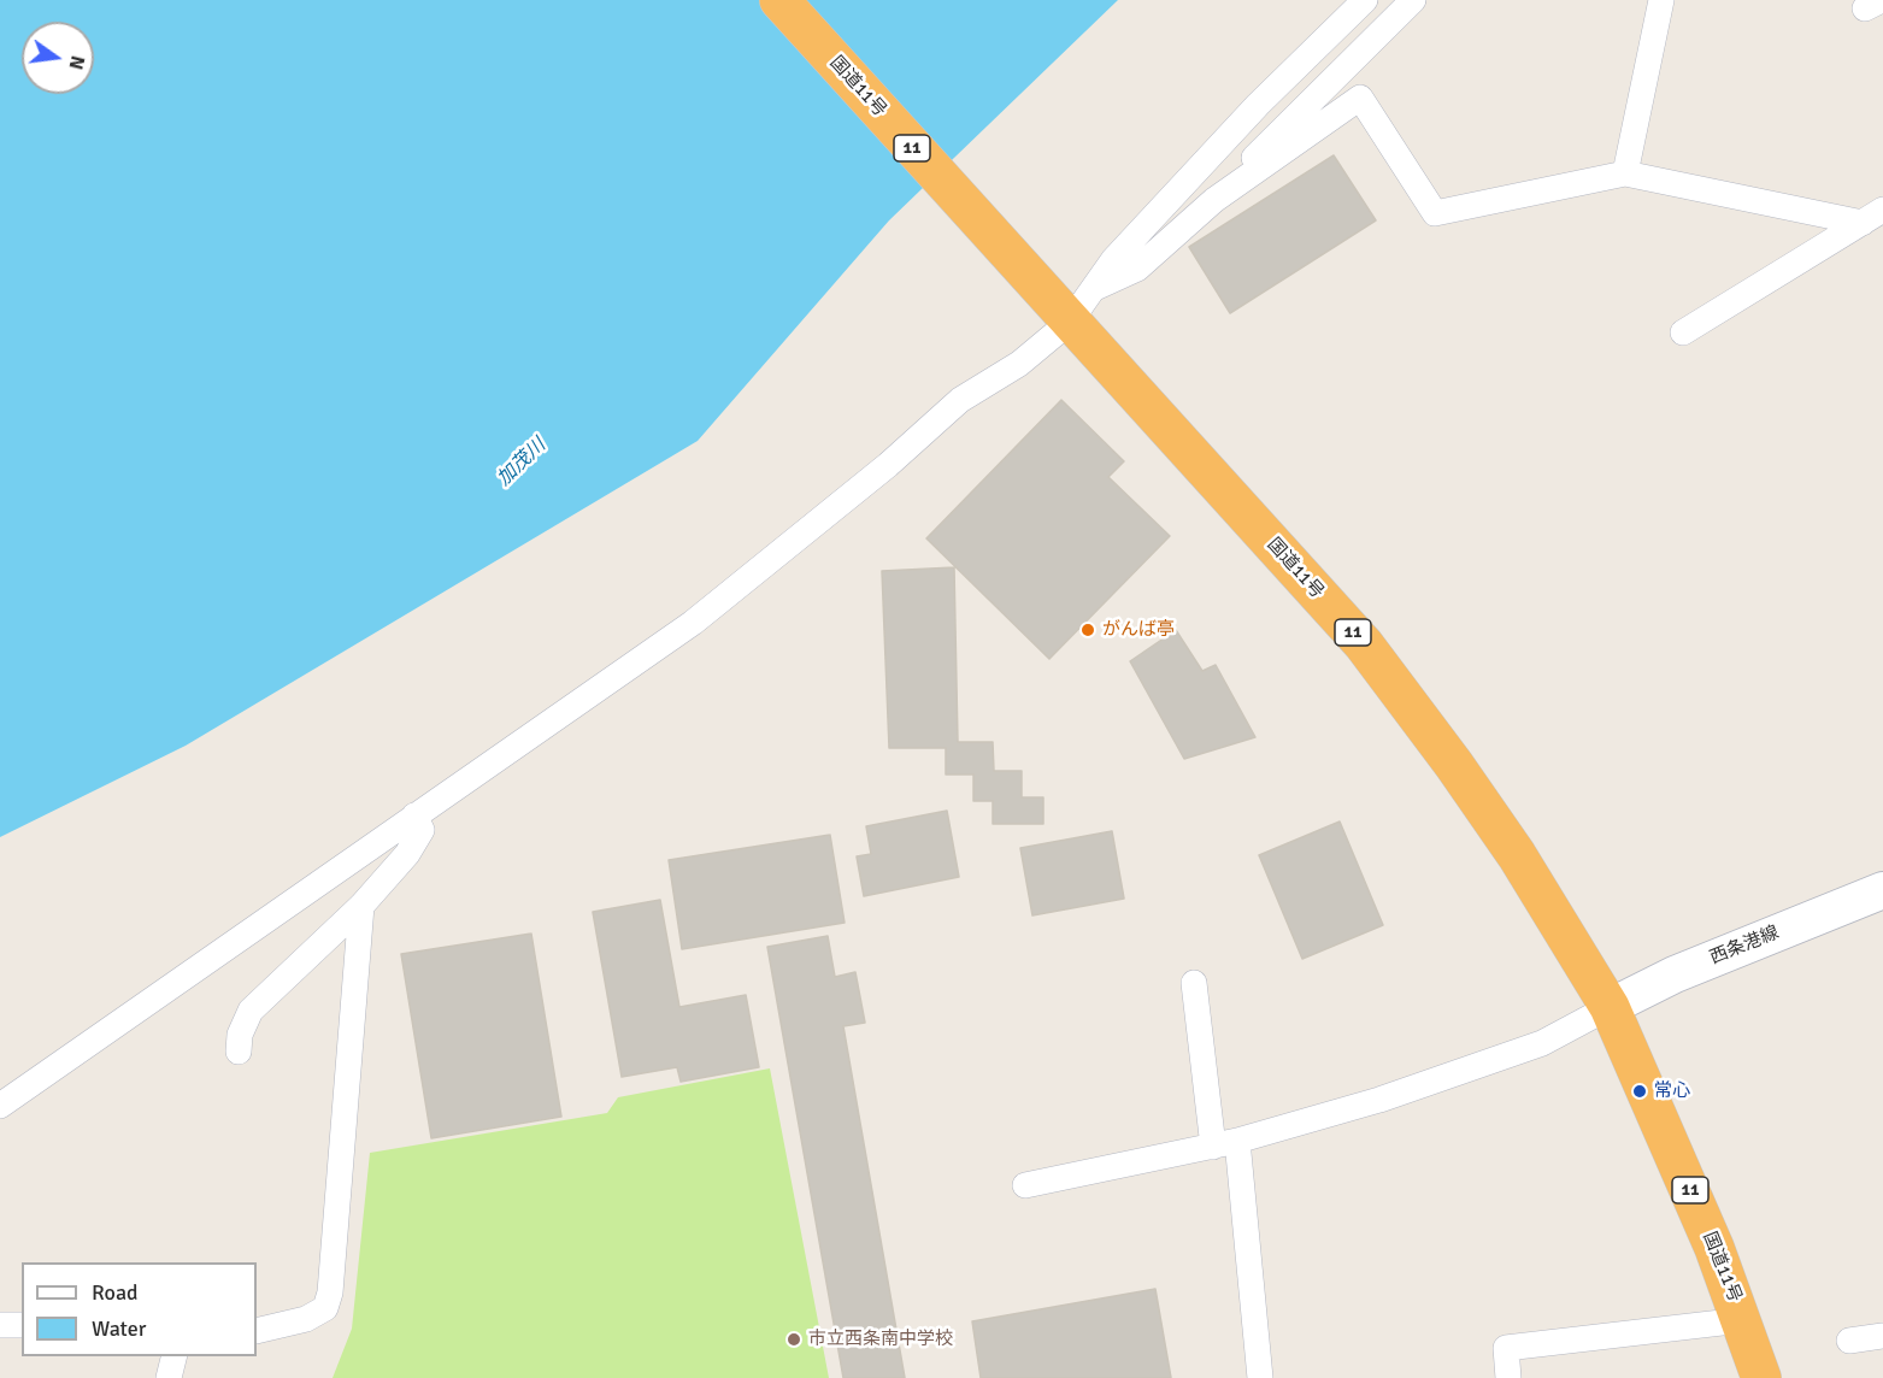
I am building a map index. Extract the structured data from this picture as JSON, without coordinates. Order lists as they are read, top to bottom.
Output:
{
  "streets": {
    "highway": ["国道11号", "11"],
    "main road": ["西条港線"]
  },
  "crossings": [
    ["国道11号", "西条港線"]
  ],
  "water": ["加茂川"],
  "places": ["がんば亭", "常心", "市立西条南中学校"],
  "legend": ["Road", "Water"],
  "north": "right"
}
